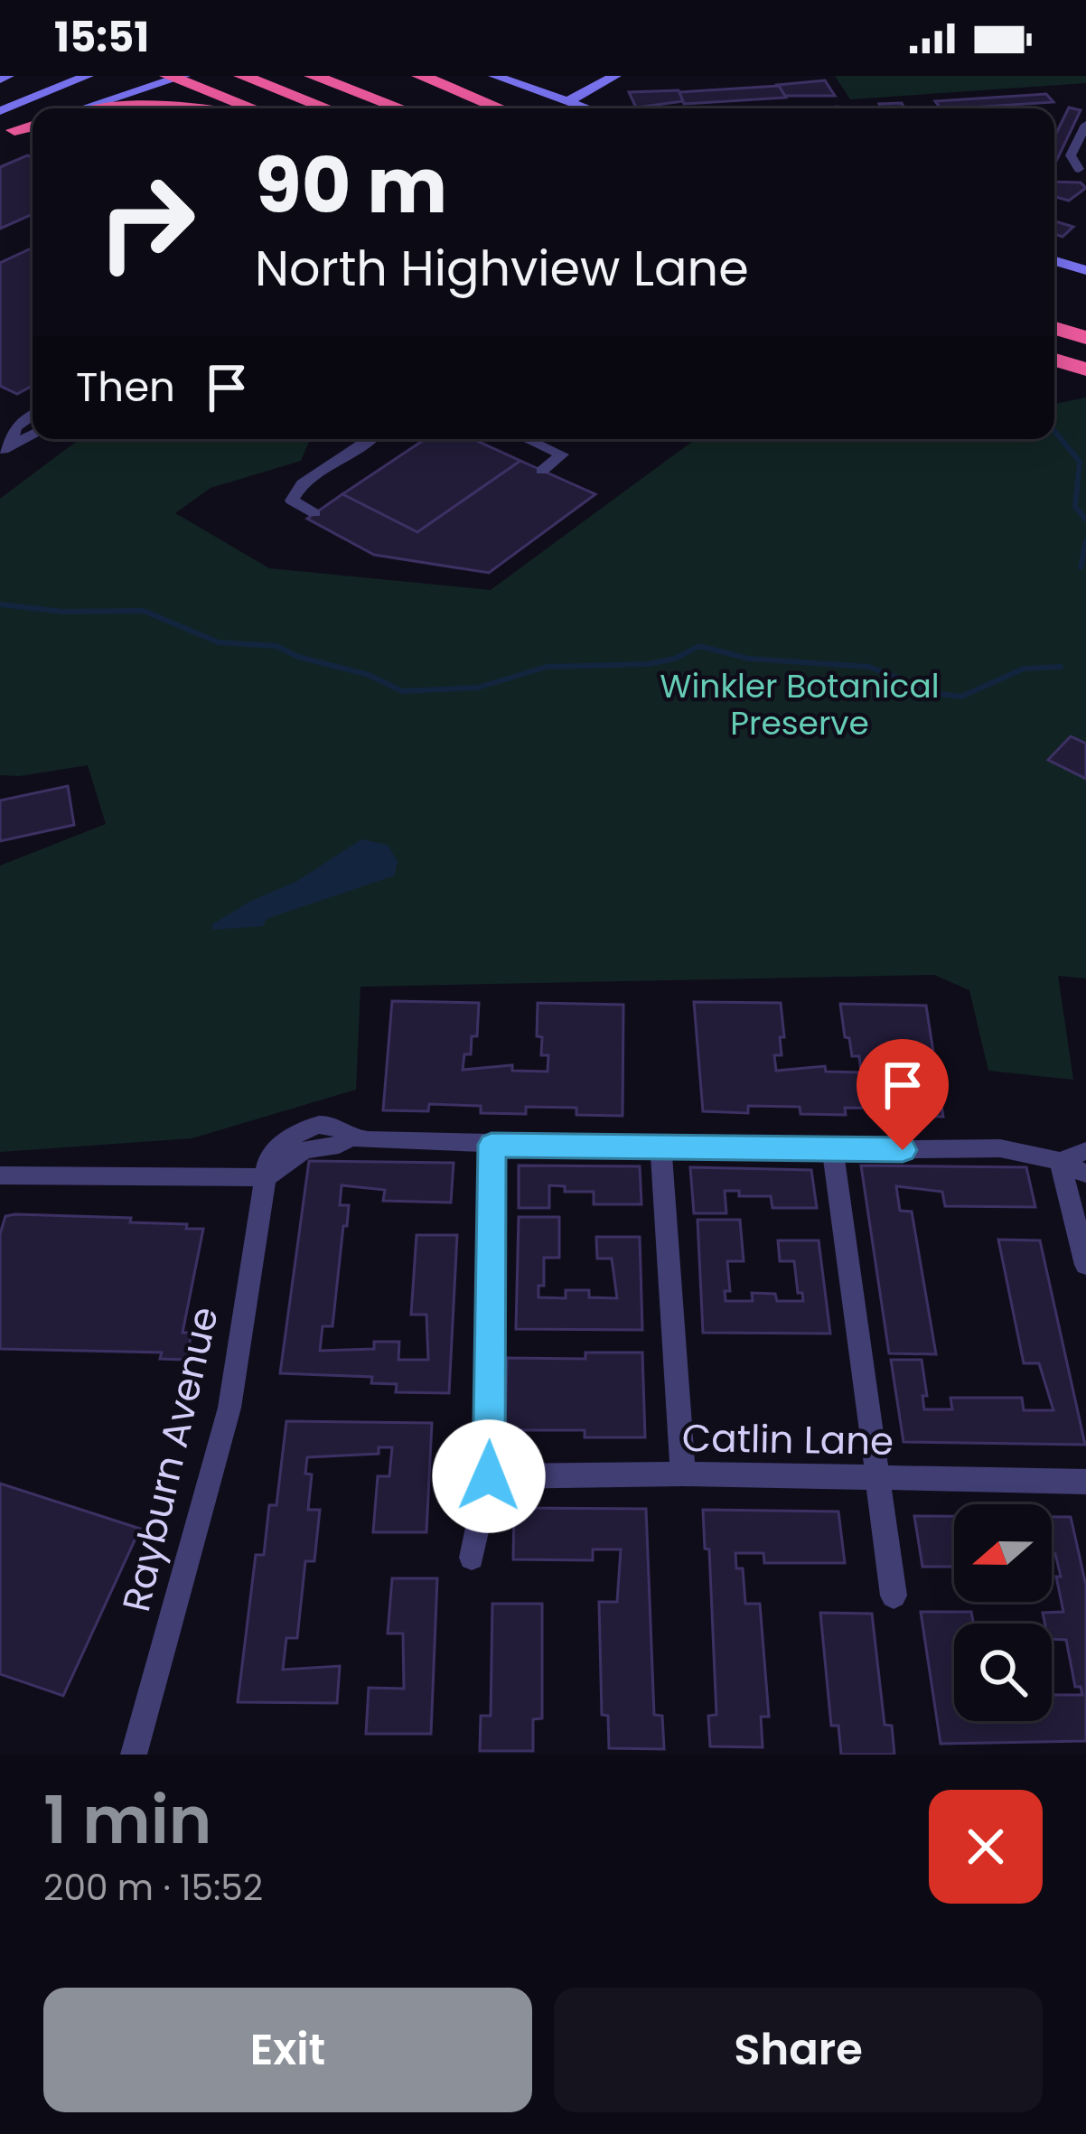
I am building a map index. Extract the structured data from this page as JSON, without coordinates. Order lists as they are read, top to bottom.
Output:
{
  "streets": {
    "street": ["Catlin Lane", "Rayburn Avenue"]
  },
  "parks": ["Winkler Botanical Preserve"],
  "north": "left",
  "page": {
    "status": "15:51",
    "turn": ["90 m", "North Highview Lane"],
    "then": "Then",
    "heading": ["1 min", "200 m · 15:52"],
    "buttons": ["Exit", "Share"]
  }
}
